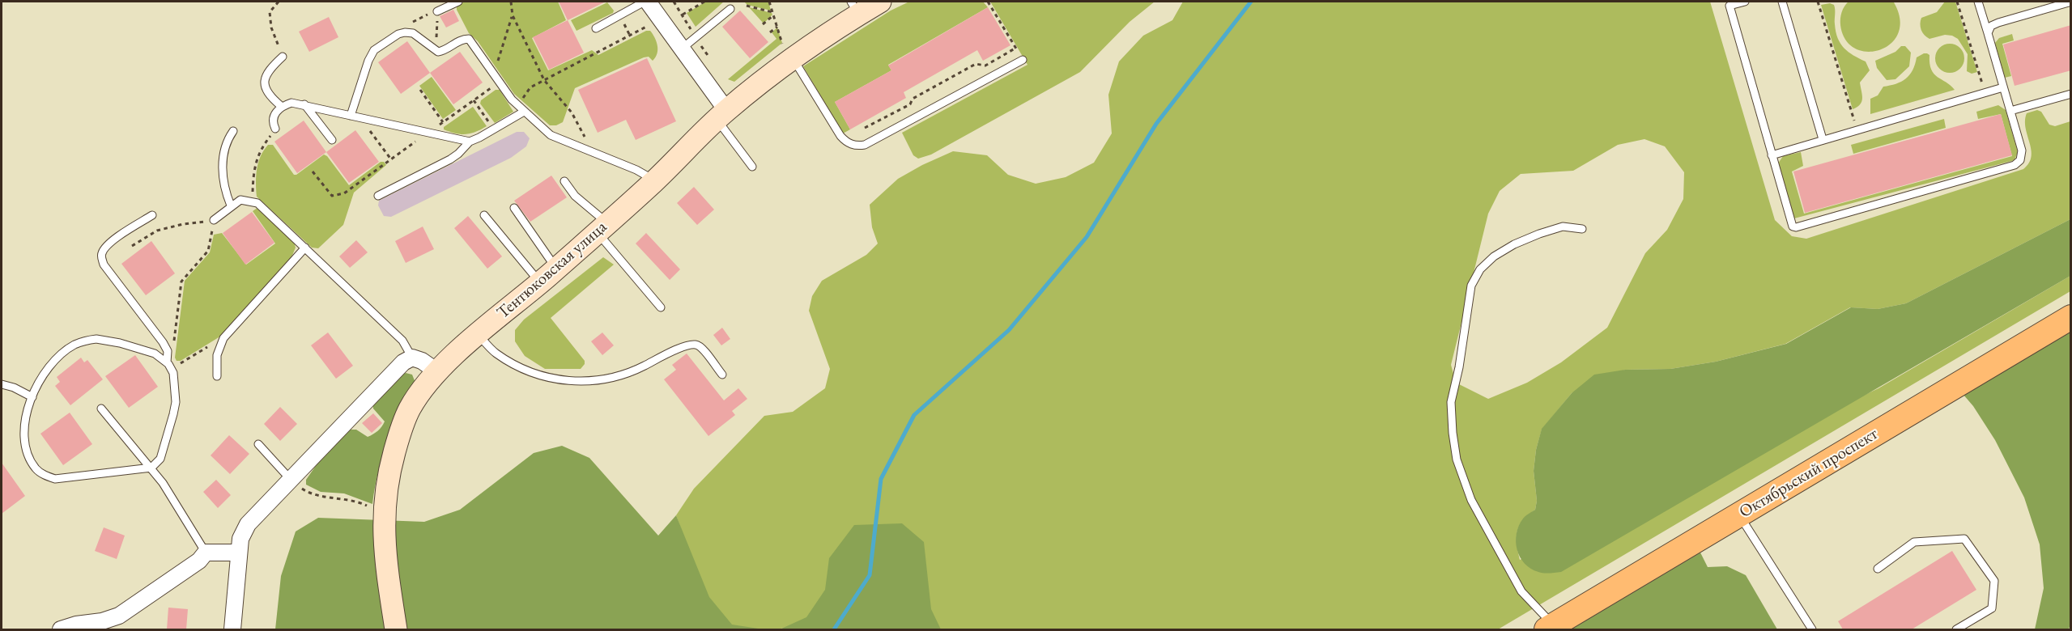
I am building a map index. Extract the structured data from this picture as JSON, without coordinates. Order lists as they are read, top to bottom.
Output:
{
  "streets": {
    "main road": ["Октябрьский проспект"],
    "street": ["Тентюковская улица"]
  }
}
